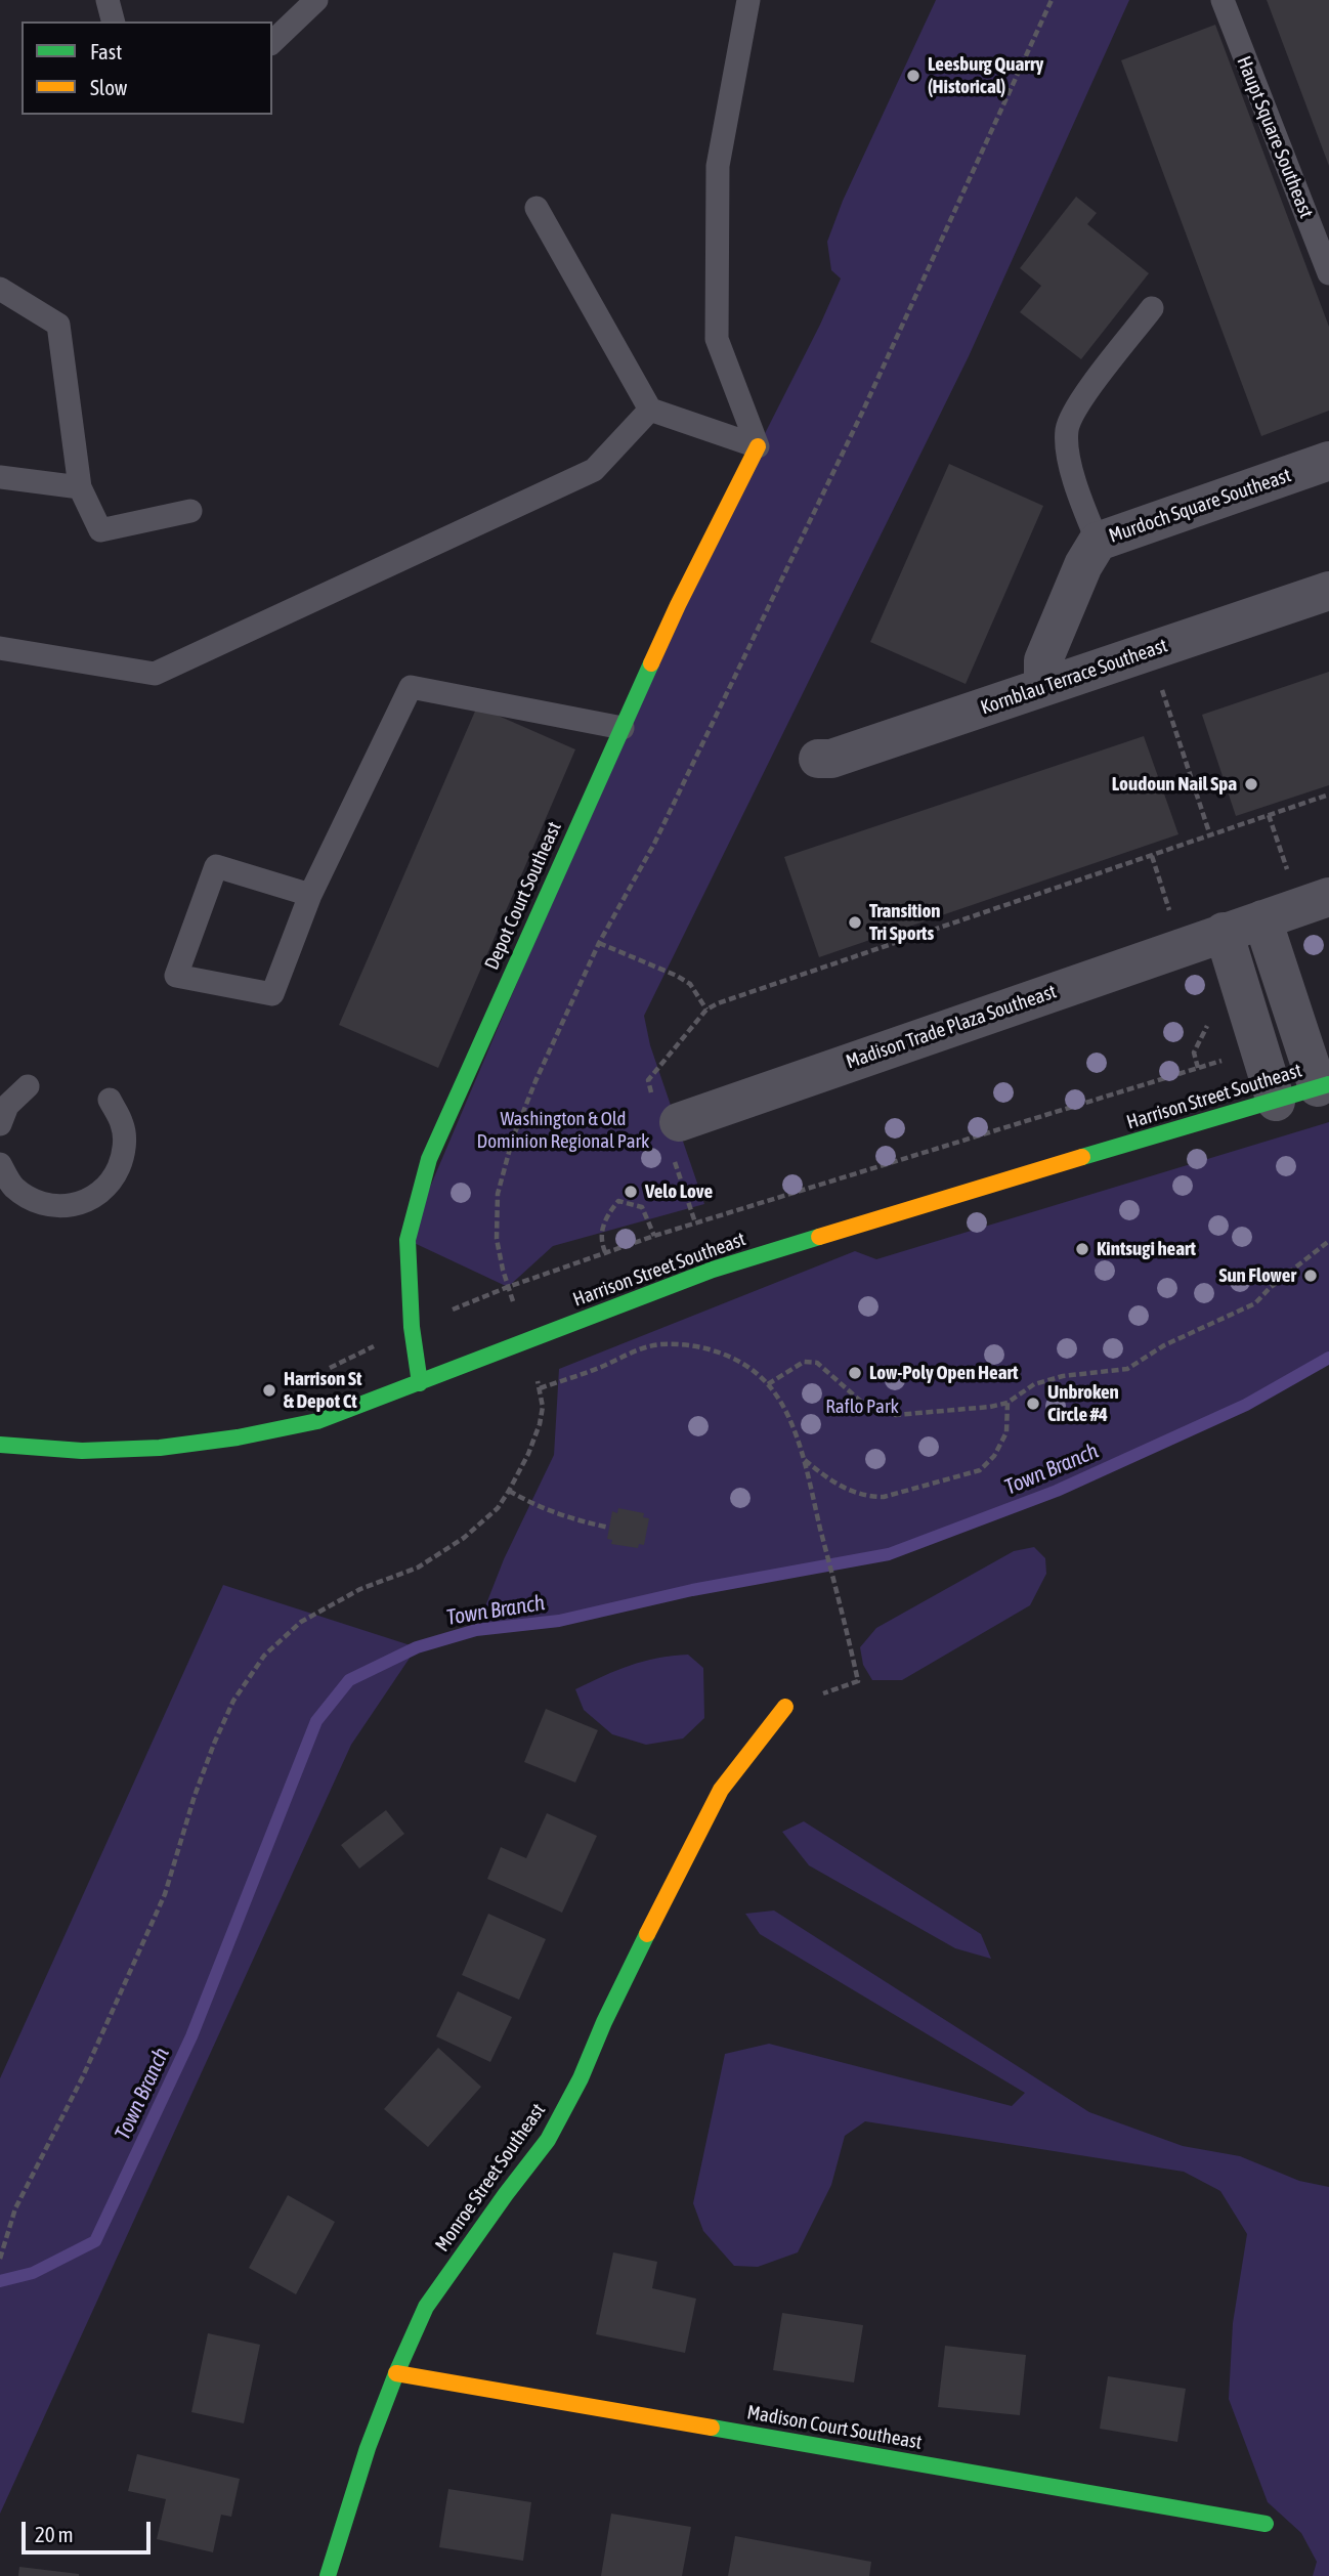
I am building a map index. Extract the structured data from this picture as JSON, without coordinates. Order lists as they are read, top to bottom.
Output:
{
  "streets": {
    "street": [
      "Murdoch Square Southeast",
      "Kornblau Terrace Southeast",
      "Depot Court Southeast",
      "Madison Trade Plaza Southeast",
      "Harrison Street Southeast",
      "Monroe Street Southeast",
      "Madison Court Southeast"
    ],
    "lane": ["Haupt Square Southeast"]
  },
  "crossings": [
    ["Murdoch Square Southeast", "Kornblau Terrace Southeast"],
    ["Depot Court Southeast", "Harrison Street Southeast"],
    ["Monroe Street Southeast", "Madison Court Southeast"]
  ],
  "water": ["Town Branch"],
  "parks": ["Washington & Old Dominion Regional Park", "Raflo Park"],
  "places": [
    "Leesburg Quarry (Historical)",
    "Loudoun Nail Spa",
    "Transition Tri Sports",
    "Velo Love",
    "Kintsugi heart",
    "Sun Flower",
    "Low-Poly Open Heart",
    "Harrison St & Depot Ct",
    "Unbroken Circle #4"
  ],
  "legend": ["Fast", "Slow"],
  "scale_bar": "20 m"
}
